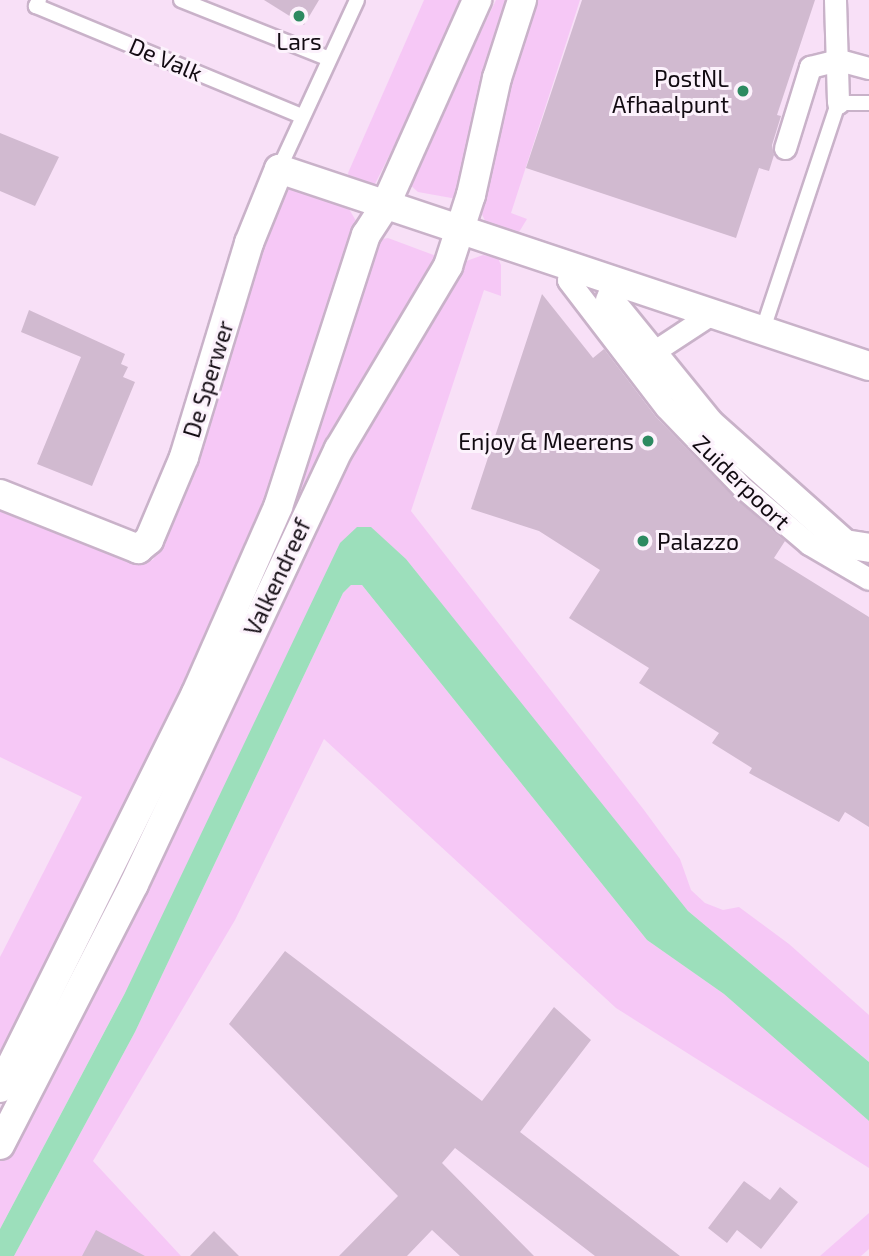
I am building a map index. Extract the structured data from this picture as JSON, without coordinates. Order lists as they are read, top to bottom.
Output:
{
  "streets": {
    "street": ["De Sperwer", "Zuiderpoort", "Valkendreef"],
    "lane": ["De Valk"]
  },
  "places": [
    "Lars",
    "PostNL Afhaalpunt",
    "Enjoy & Meerens",
    "Palazzo"
  ]
}
